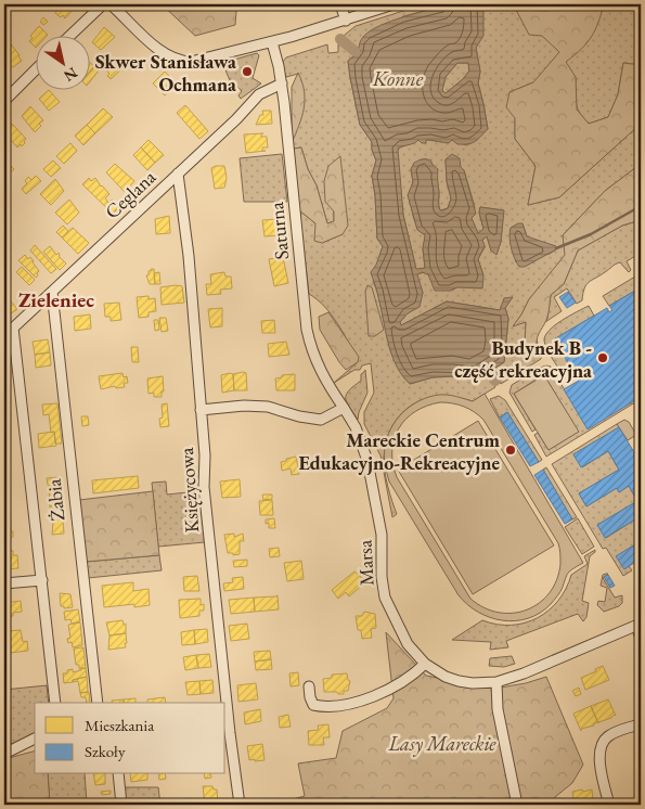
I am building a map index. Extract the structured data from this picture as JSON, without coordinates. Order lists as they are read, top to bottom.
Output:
{
  "streets": {
    "street": [
      "Ceglana",
      "Saturna",
      "Księżycowa",
      "Żabia",
      "Marsa"
    ]
  },
  "crossings": [
    ["Ceglana", "Saturna"],
    ["Ceglana", "Księżycowa"],
    ["Ceglana", "Żabia"],
    ["Saturna", "Marsa"]
  ],
  "districts": ["Zieleniec"],
  "water": ["Konne"],
  "parks": ["Lasy Mareckie"],
  "places": ["Skwer Stanisława Ochmana", "Budynek B - część rekreacyjna", "Mareckie Centrum Edukacyjno-Rekreacyjne"],
  "legend": ["Mieszkania", "Szkoły"],
  "north": "bottom right"
}
